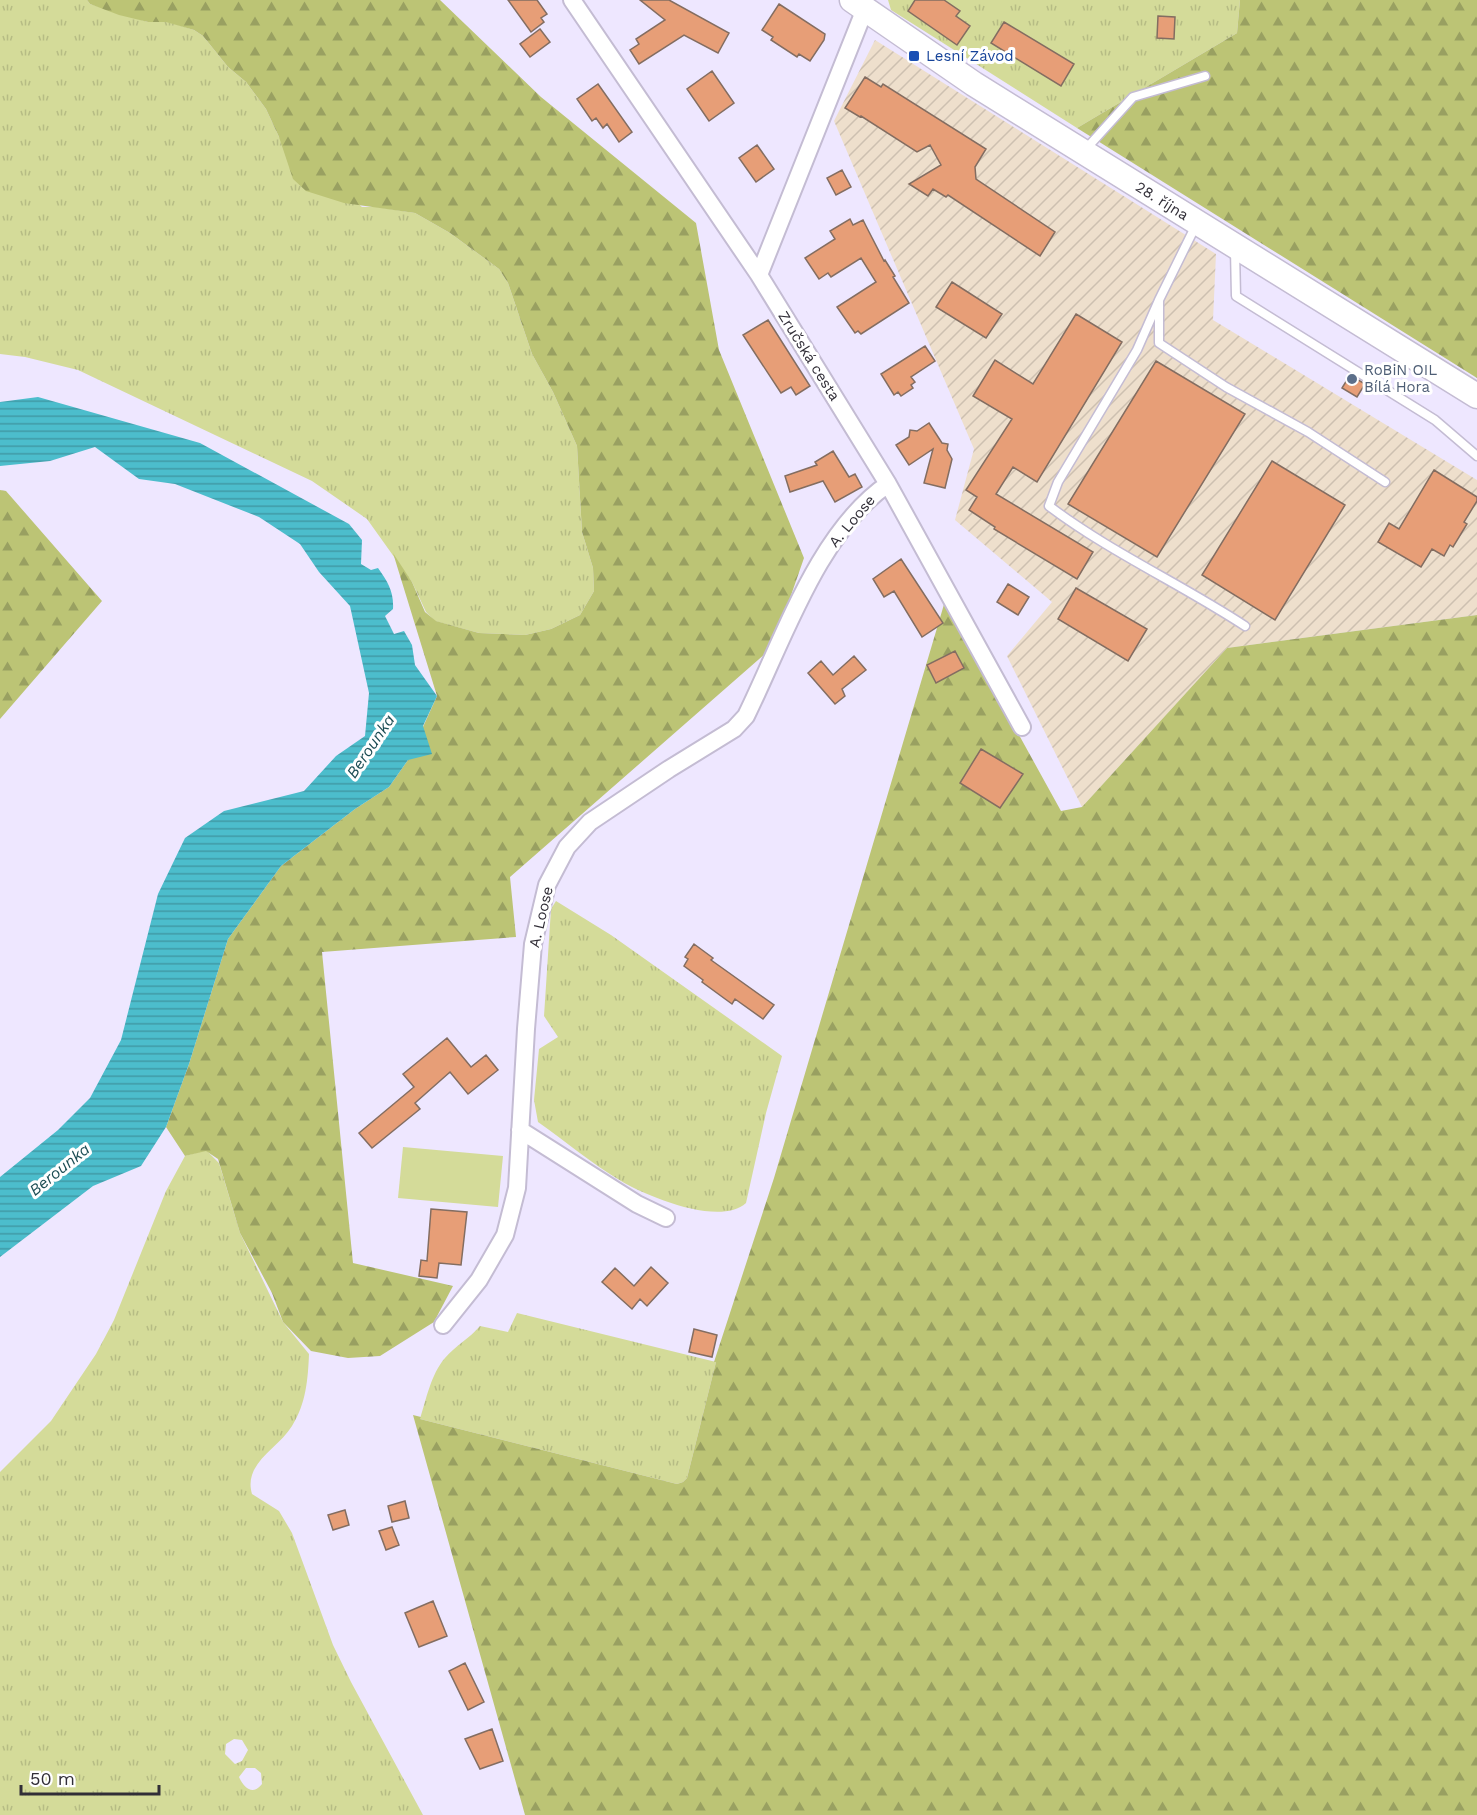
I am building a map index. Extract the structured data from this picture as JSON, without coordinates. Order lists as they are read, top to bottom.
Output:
{
  "streets": {
    "main road": ["28. října"],
    "street": ["Zručská cesta", "A. Loose"]
  },
  "crossings": [
    ["Zručská cesta", "A. Loose"]
  ],
  "water": ["Berounka"],
  "places": {
    "transit": ["Lesní Závod"],
    "other": ["RoBiN OIL Bílá Hora"]
  },
  "scale_bar": "50 m"
}
